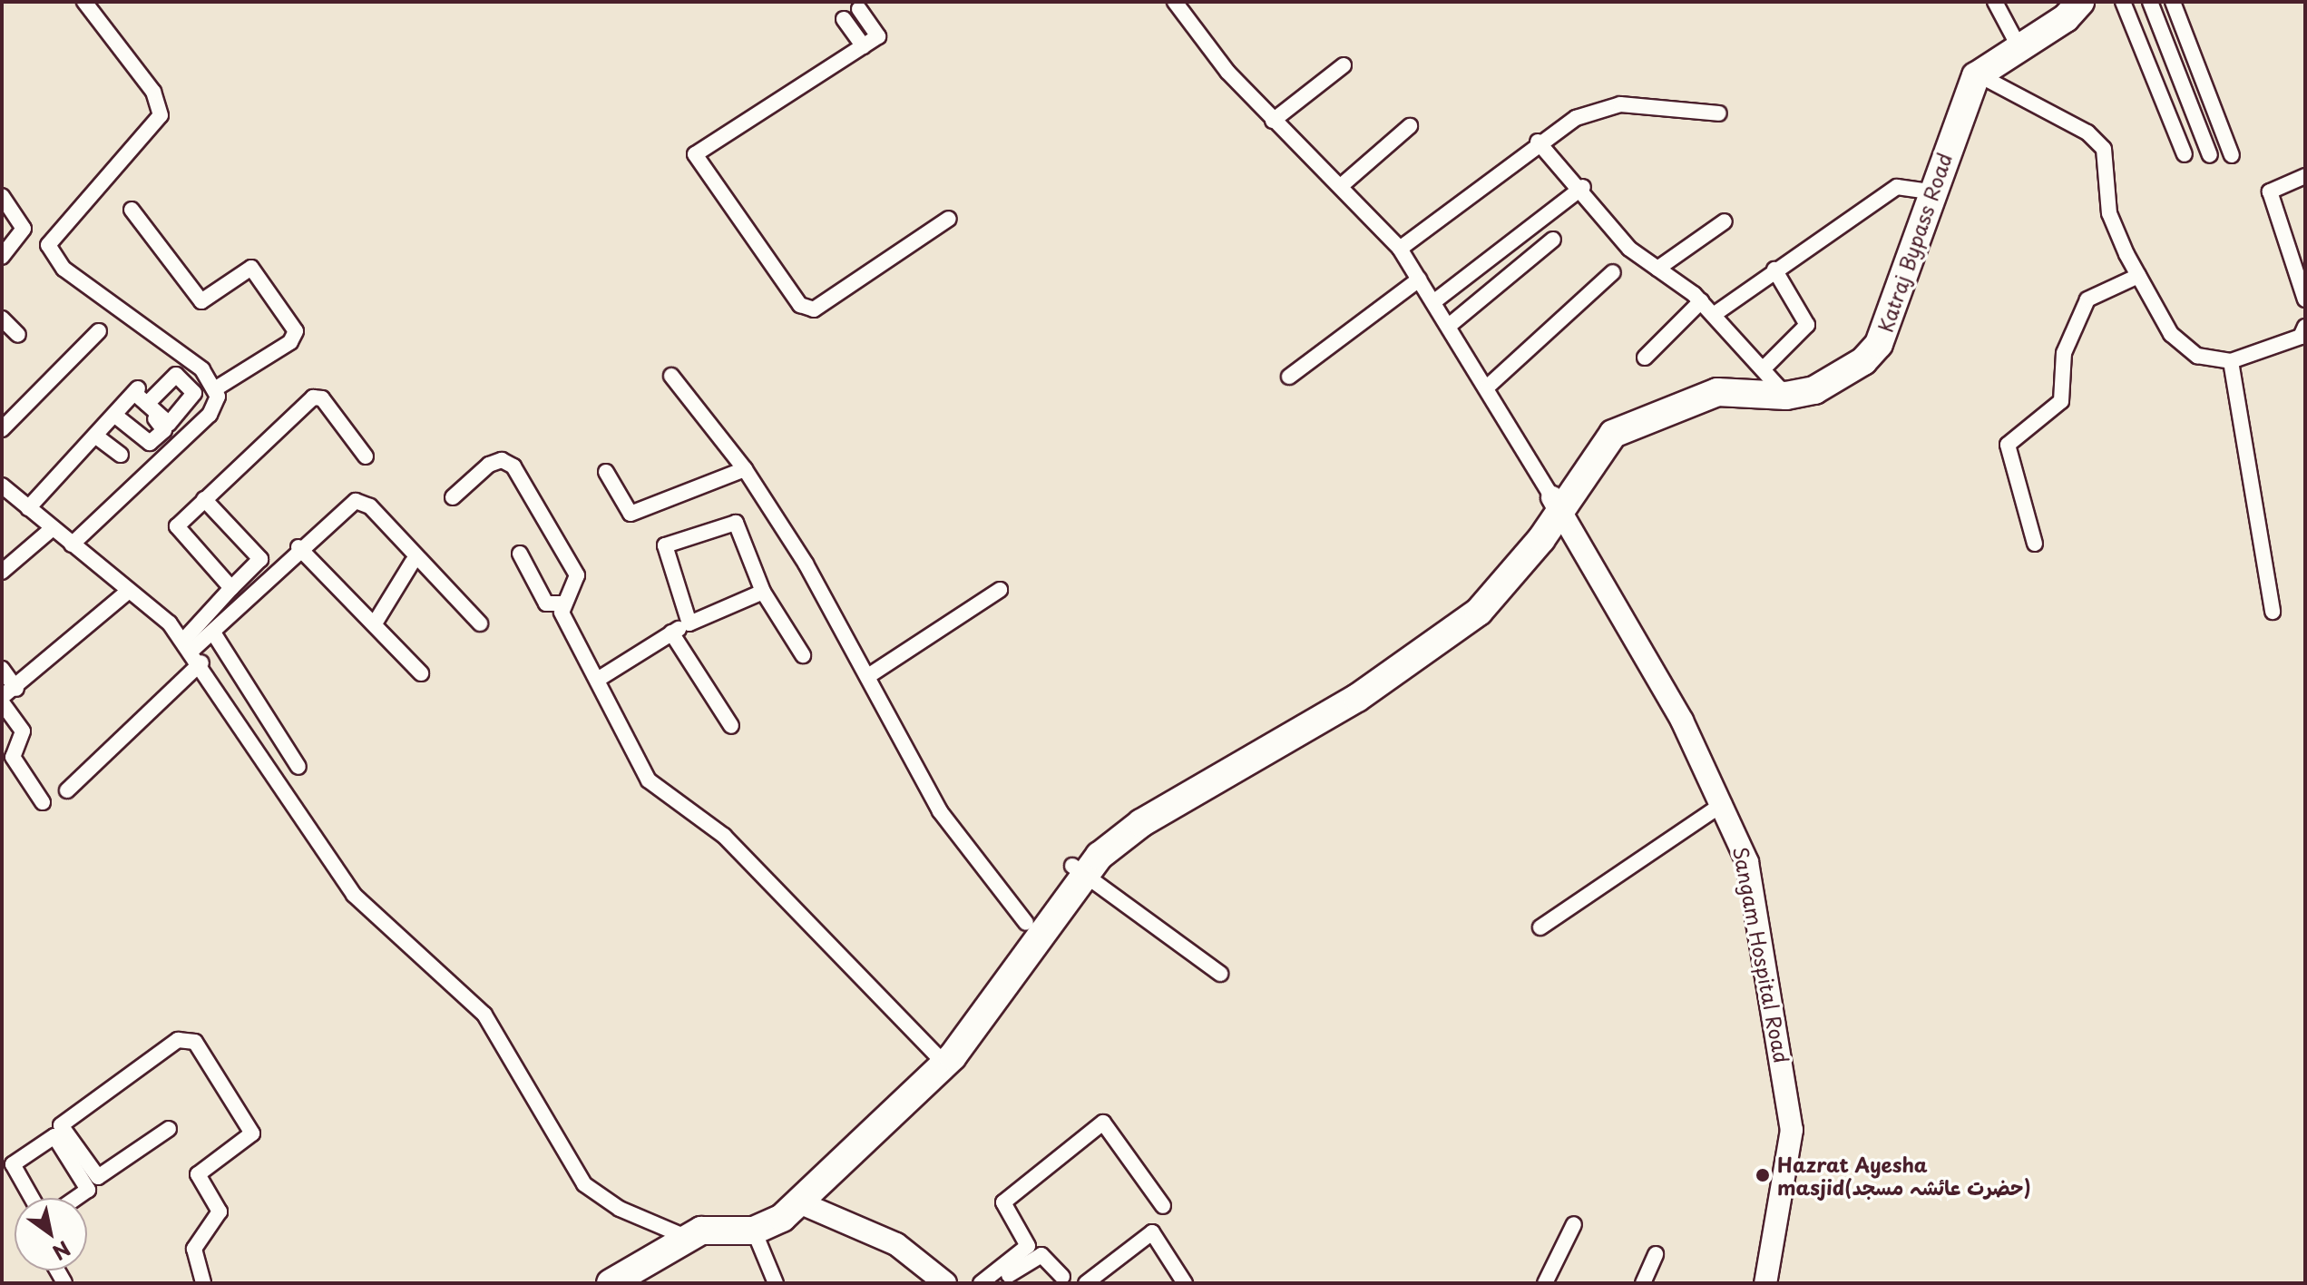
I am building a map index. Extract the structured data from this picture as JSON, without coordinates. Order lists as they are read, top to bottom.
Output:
{
  "streets": {
    "highway": ["Katraj Bypass Road"],
    "main road": ["Sangam Hospital Road"]
  },
  "crossings": [
    ["Katraj Bypass Road", "Sangam Hospital Road"]
  ],
  "places": ["Hazrat Ayesha masjid(حضرت عائشہ مسجد)"],
  "north": "bottom right"
}
